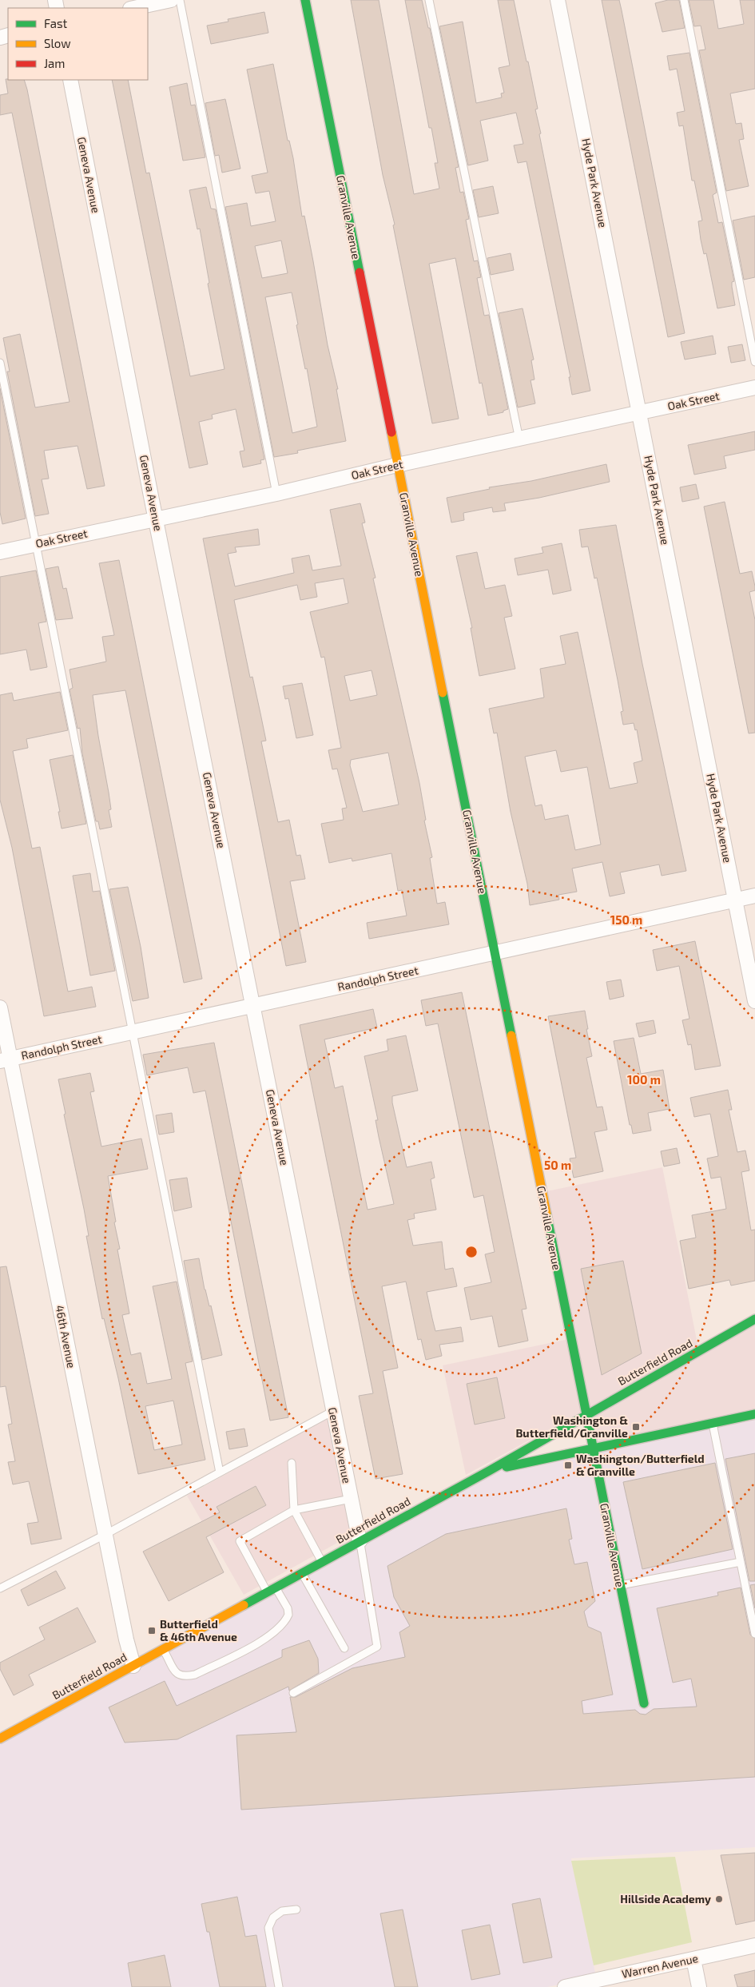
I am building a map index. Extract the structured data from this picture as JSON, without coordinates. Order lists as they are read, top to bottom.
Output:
{
  "streets": {
    "street": [
      "Geneva Avenue",
      "Hyde Park Avenue",
      "Granville Avenue",
      "Oak Street",
      "Randolph Street",
      "46th Avenue",
      "Butterfield Road",
      "Warren Avenue"
    ]
  },
  "crossings": [
    ["Geneva Avenue", "Oak Street"],
    ["Geneva Avenue", "Randolph Street"],
    ["Geneva Avenue", "Butterfield Road"],
    ["Hyde Park Avenue", "Oak Street"],
    ["Hyde Park Avenue", "Randolph Street"],
    ["Granville Avenue", "Oak Street"],
    ["Granville Avenue", "Randolph Street"],
    ["Granville Avenue", "Butterfield Road"],
    ["Randolph Street", "46th Avenue"],
    ["46th Avenue", "Butterfield Road"]
  ],
  "places": {
    "transit": ["Washington & Butterfield/Granville", "Washington/Butterfield & Granville", "Butterfield & 46th Avenue"],
    "other": ["Hillside Academy"]
  },
  "legend": ["Fast", "Slow", "Jam"],
  "rings": ["150 m", "100 m", "50 m"]
}
